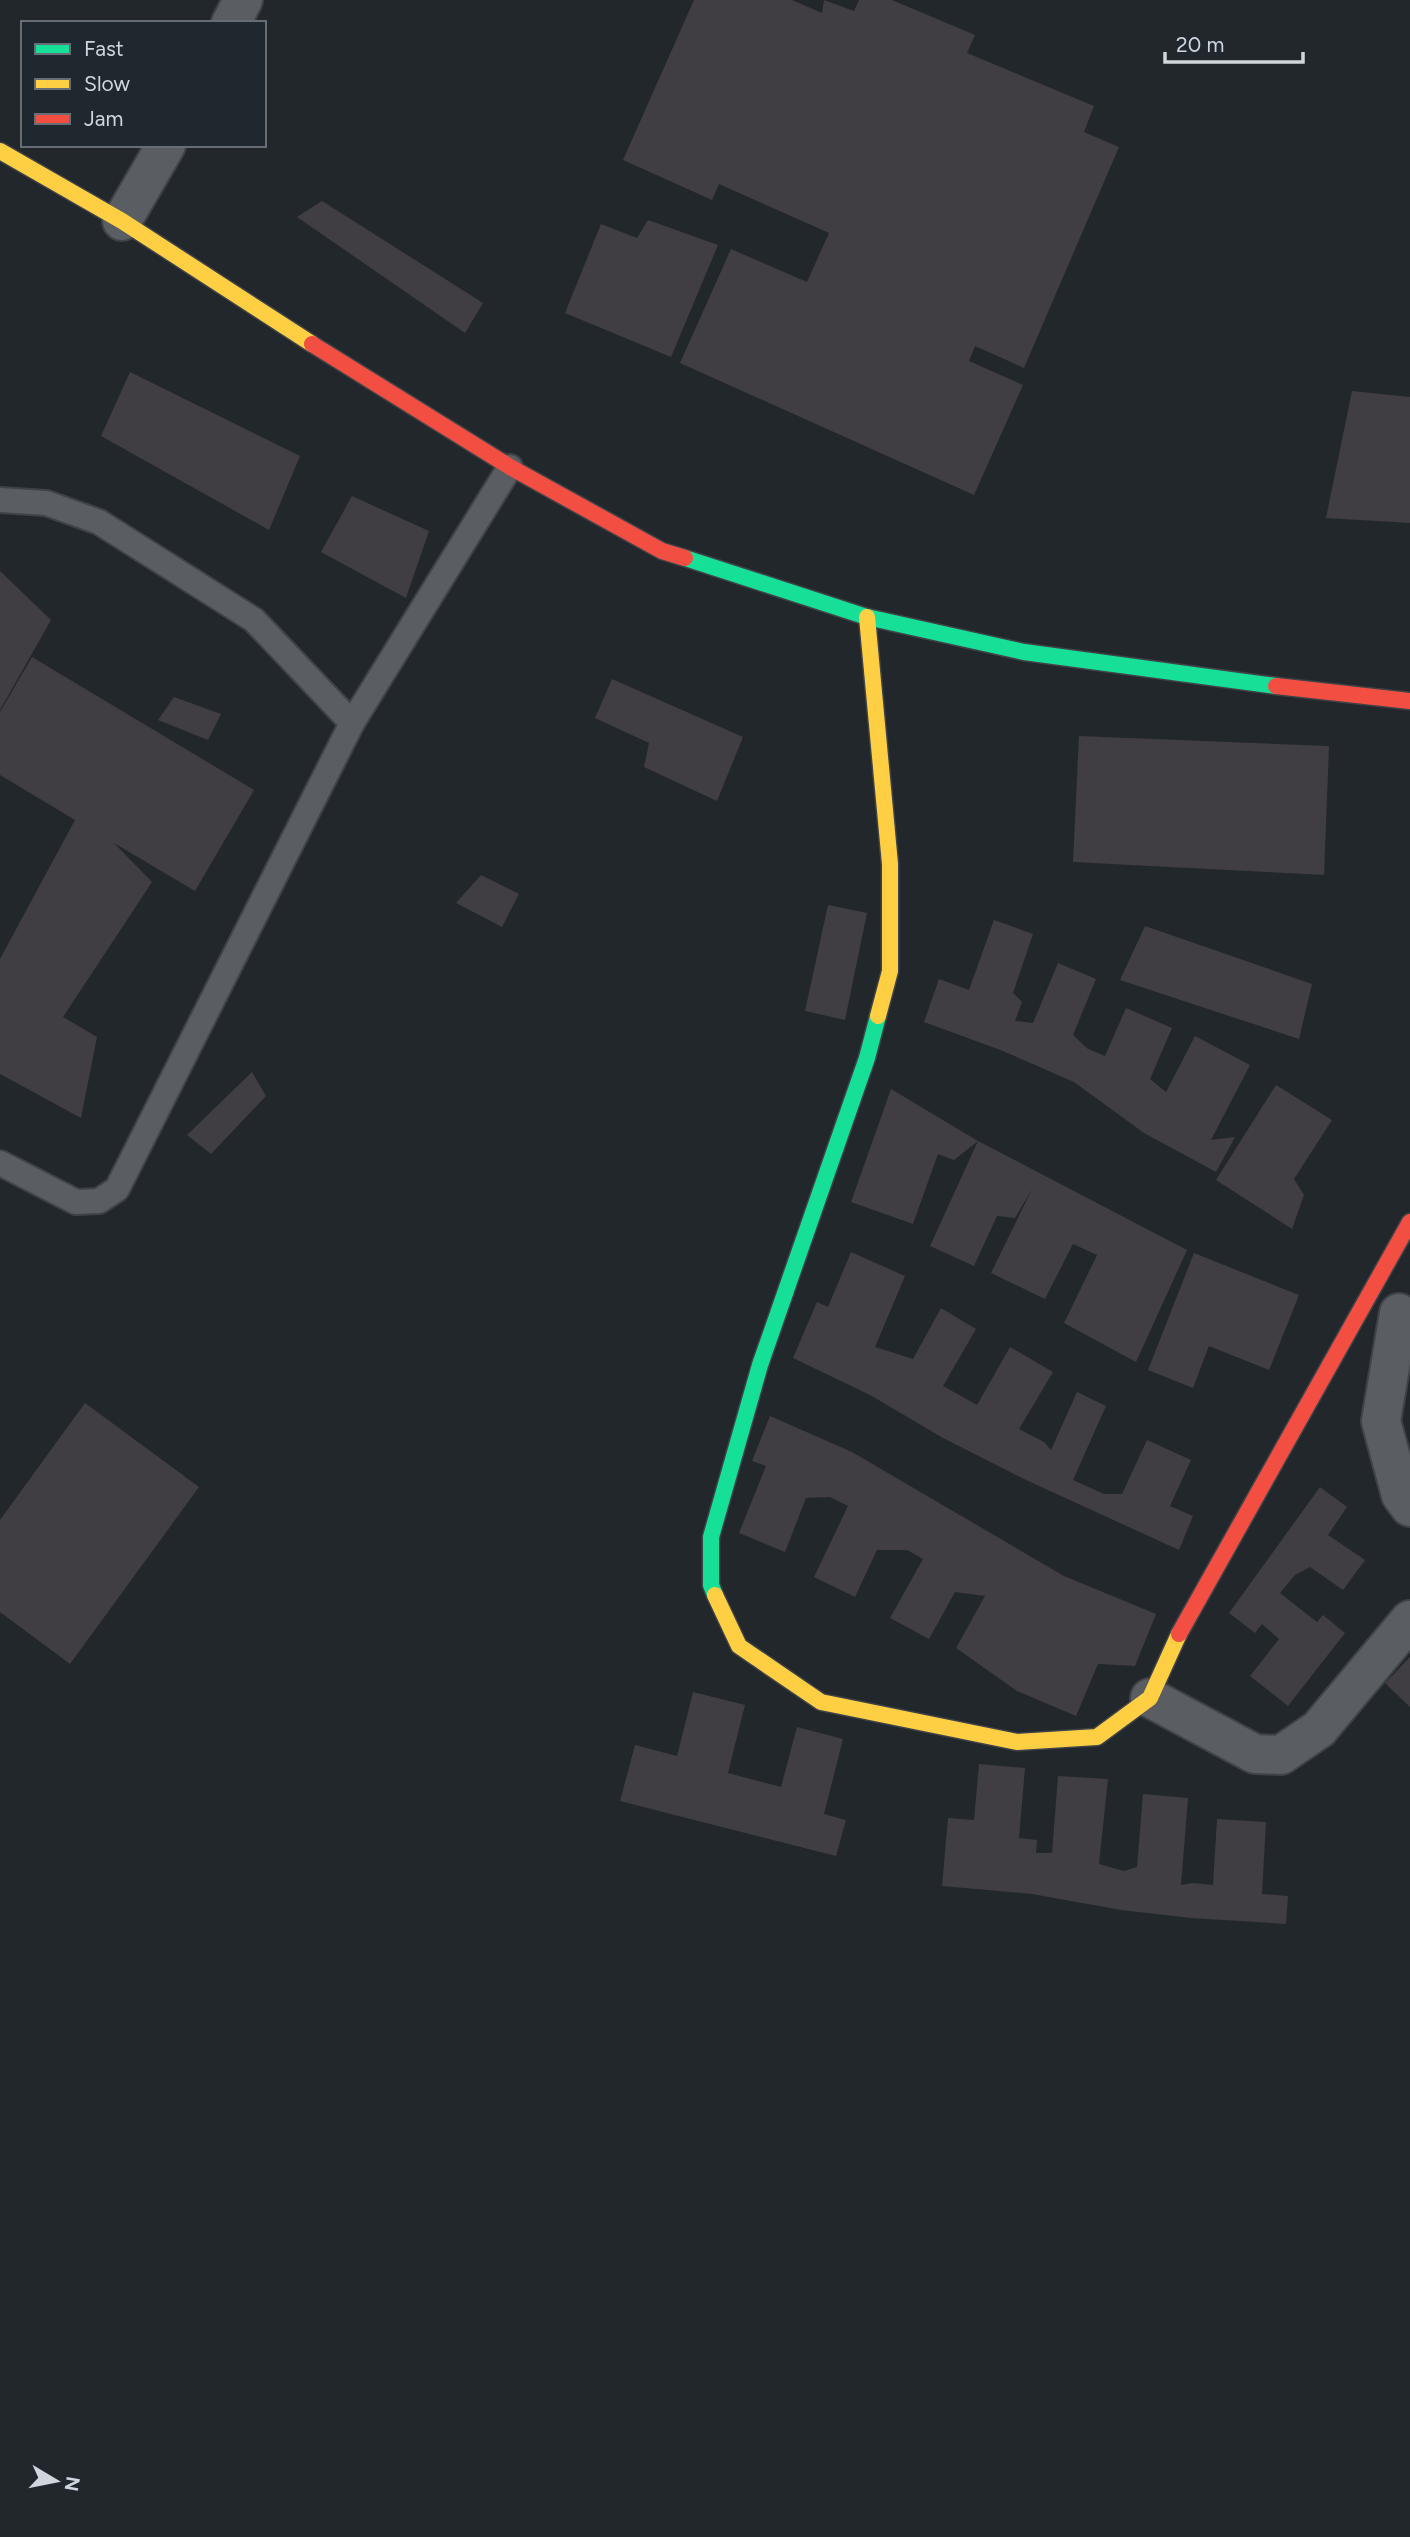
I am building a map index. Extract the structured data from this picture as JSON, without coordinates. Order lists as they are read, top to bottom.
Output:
{
  "legend": ["Fast", "Slow", "Jam"],
  "scale_bar": "20 m",
  "north": "right"
}
